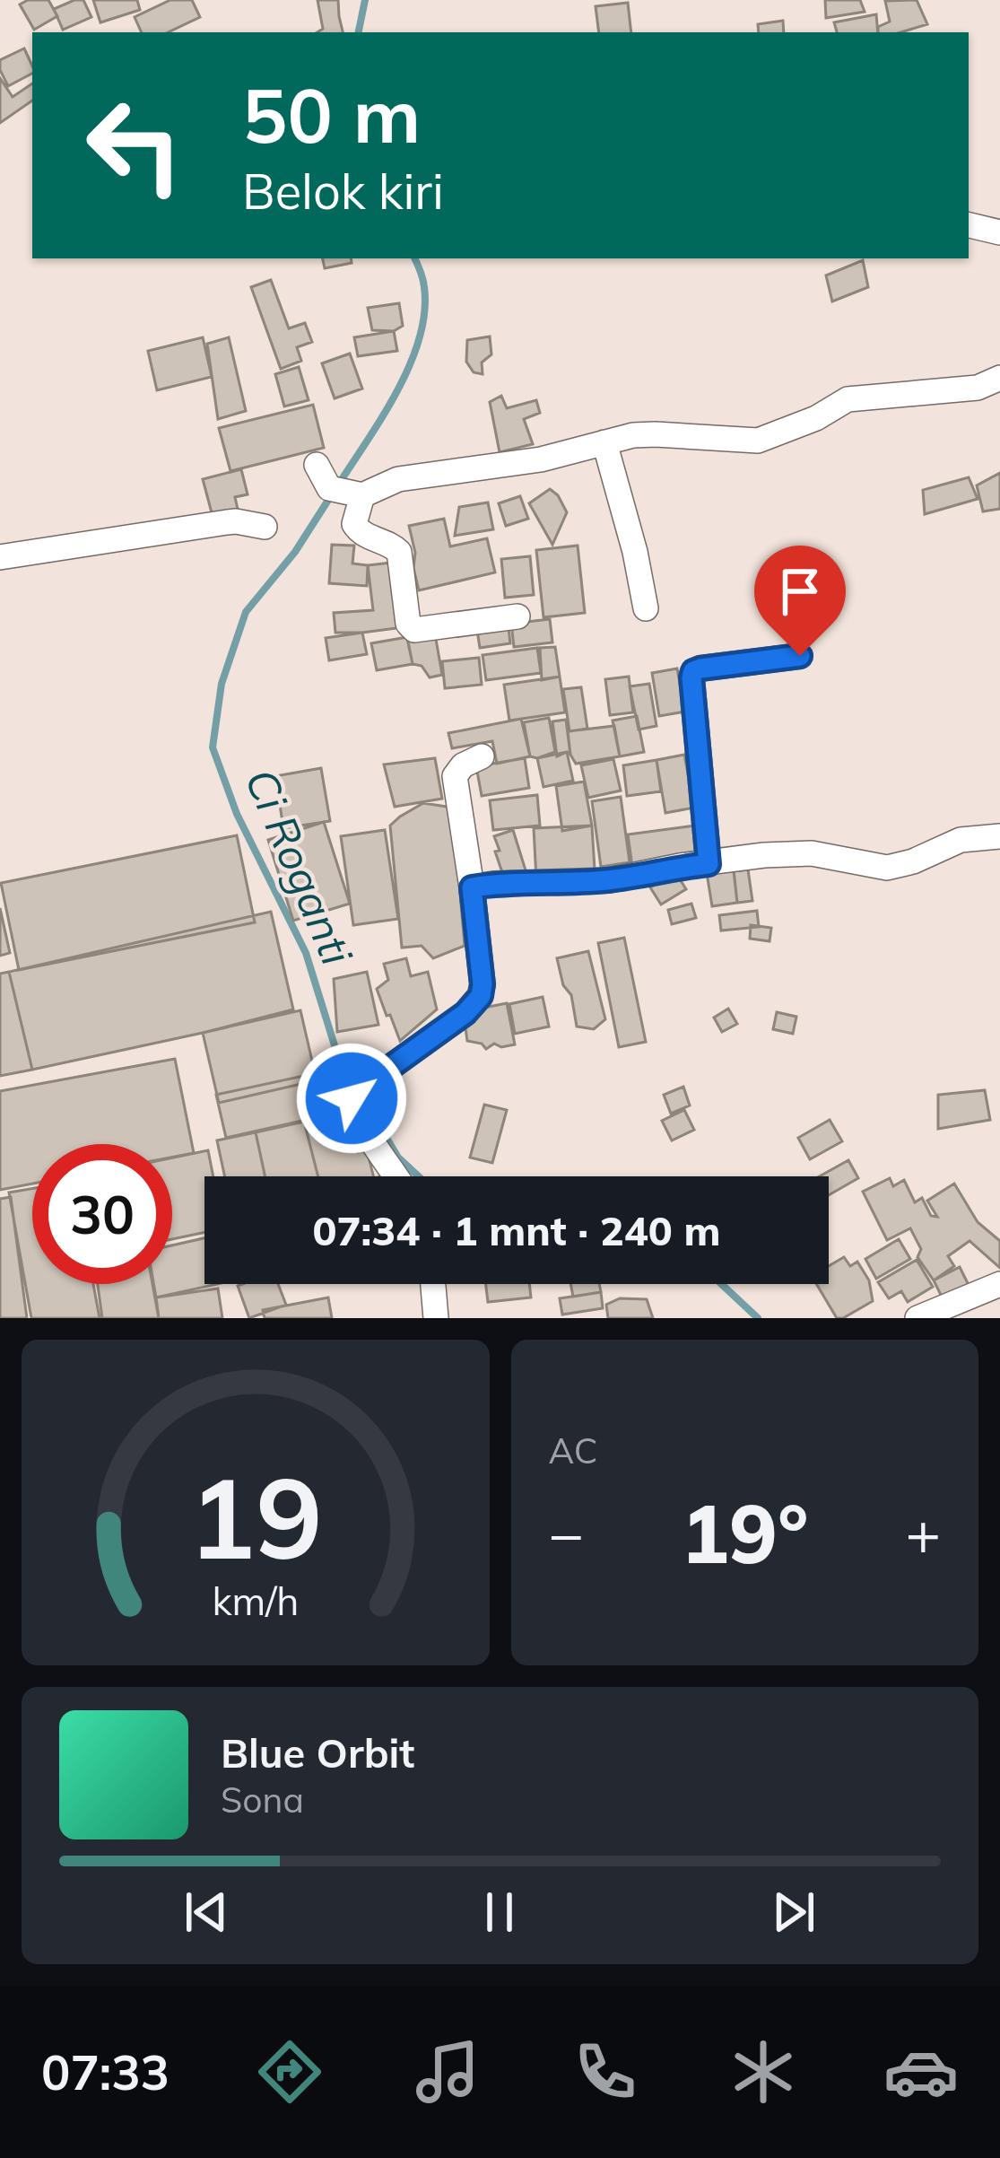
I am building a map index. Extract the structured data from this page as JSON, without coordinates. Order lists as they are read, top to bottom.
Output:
{
  "water": ["Ci Roganti"],
  "page": {
    "turn": ["50 m", "Belok kiri"],
    "limit": "30",
    "trip": "07:34 · 1 mnt · 240 m",
    "tile": "AC",
    "heat": ["−", "19°", "+"],
    "song": ["Blue Orbit", "Sona"],
    "tabs": "07:33",
    "gauge": ["19", "km/h"]
  }
}
